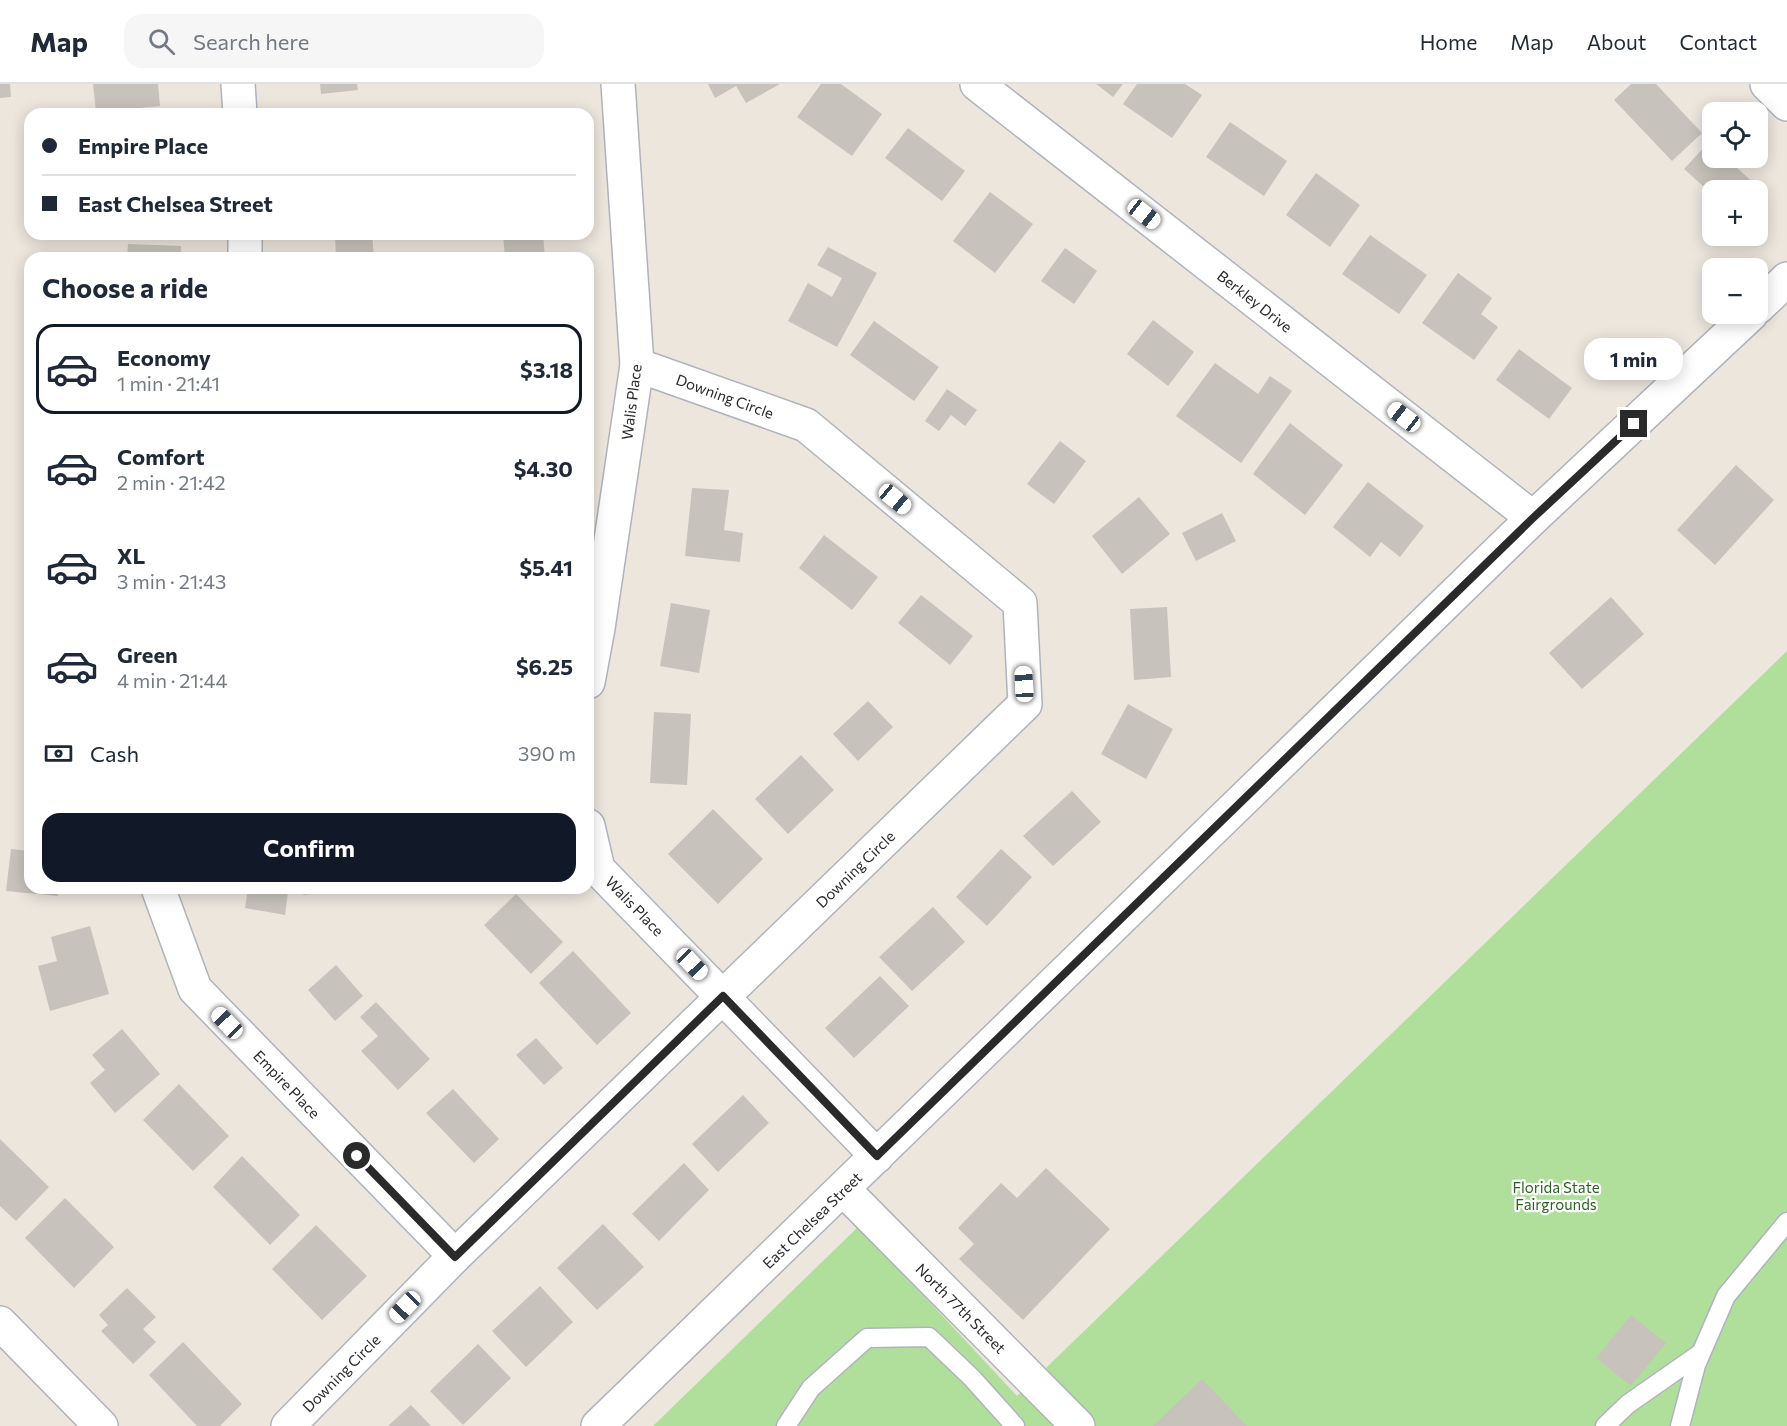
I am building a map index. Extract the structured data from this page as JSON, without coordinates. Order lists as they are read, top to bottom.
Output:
{
  "streets": {
    "street": [
      "Berkley Drive",
      "Downing Circle",
      "Walis Place",
      "Empire Place",
      "East Chelsea Street",
      "North 77th Street"
    ]
  },
  "crossings": [
    ["Berkley Drive", "East Chelsea Street"],
    ["Downing Circle", "Walis Place"],
    ["Downing Circle", "Empire Place"],
    ["Walis Place", "East Chelsea Street"],
    ["East Chelsea Street", "North 77th Street"]
  ],
  "parks": ["Florida State Fairgrounds"],
  "page": {
    "header": "Map",
    "search": "Search here",
    "nav": [
      "Home",
      "Map",
      "About",
      "Contact"
    ],
    "map_buttons": ["+", "−"],
    "banner": ["Empire Place", "East Chelsea Street"],
    "heading": "Choose a ride",
    "list": [
      {
        "name": "Economy",
        "note": "1 min · 21:41",
        "value": "$3.18"
      },
      {
        "name": "Comfort",
        "note": "2 min · 21:42",
        "value": "$4.30"
      },
      {
        "name": "XL",
        "note": "3 min · 21:43",
        "value": "$5.41"
      },
      {
        "name": "Green",
        "note": "4 min · 21:44",
        "value": "$6.25"
      }
    ],
    "bubble": "1 min",
    "pay": ["Cash", "390 m"],
    "buttons": "Confirm"
  }
}
